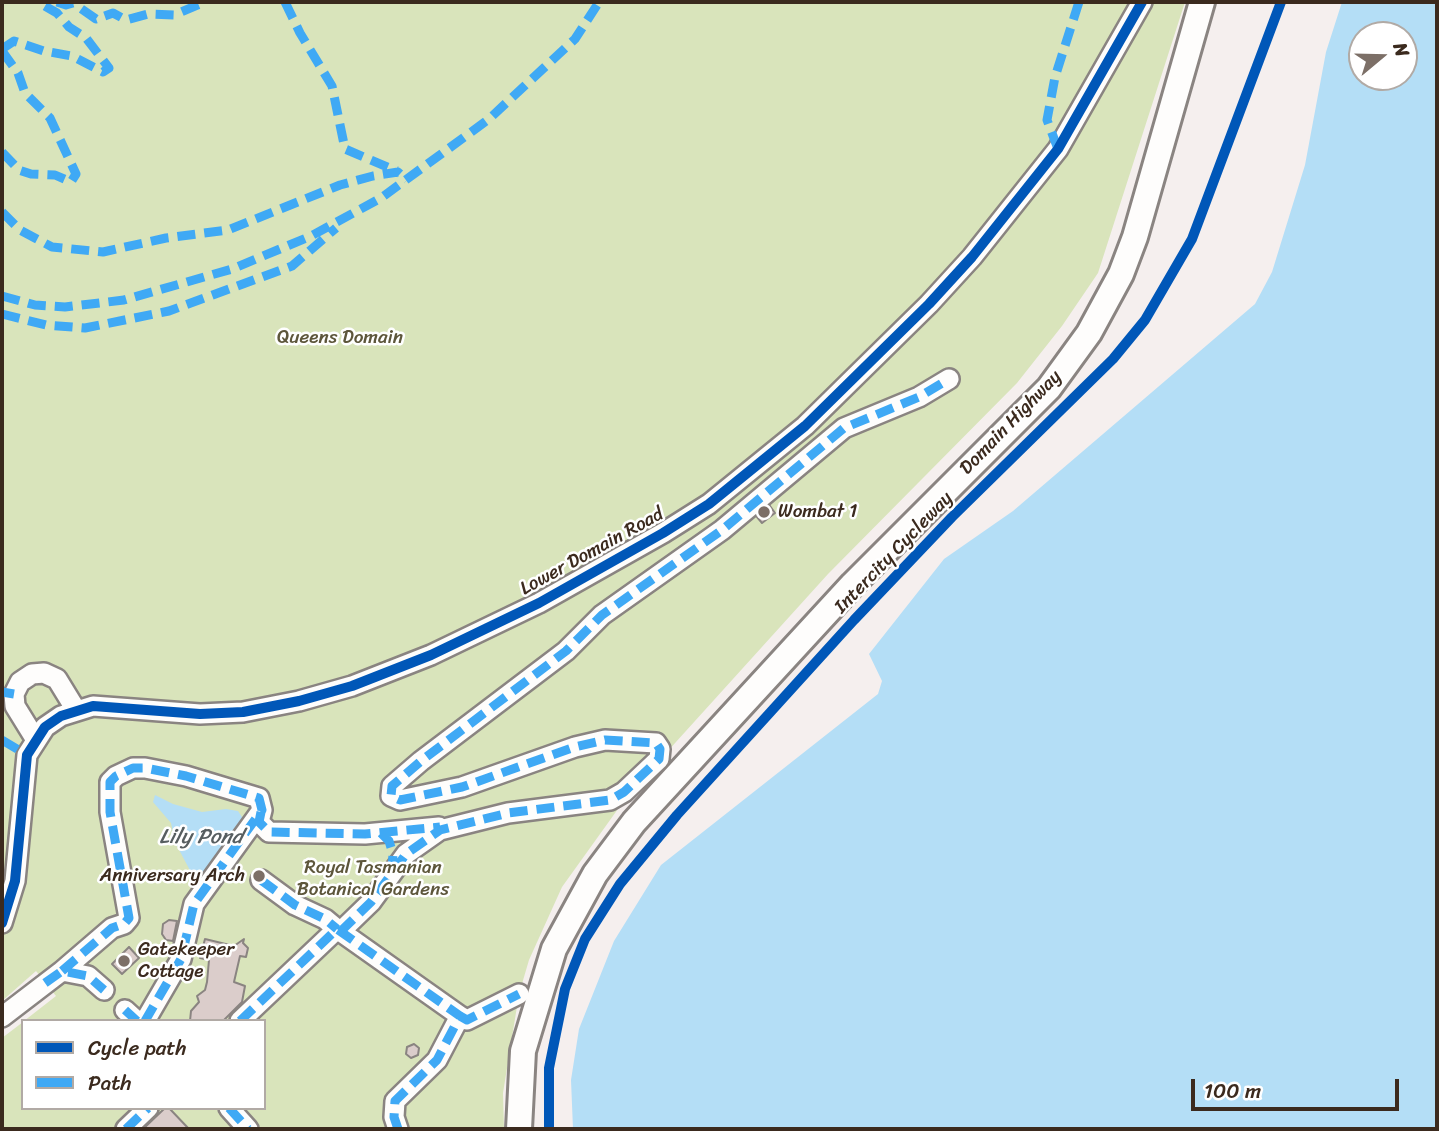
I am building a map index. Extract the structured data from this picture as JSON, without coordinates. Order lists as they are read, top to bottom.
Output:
{
  "streets": {
    "main road": ["Domain Highway"],
    "street": ["Lower Domain Road"],
    "cycle path": ["Intercity Cycleway"]
  },
  "water": ["Lily Pond"],
  "parks": ["Queens Domain", "Royal Tasmanian Botanical Gardens"],
  "places": ["Wombat 1", "Anniversary Arch", "Gatekeeper Cottage"],
  "legend": ["Cycle path", "Path"],
  "scale_bar": "100 m",
  "north": "right"
}
